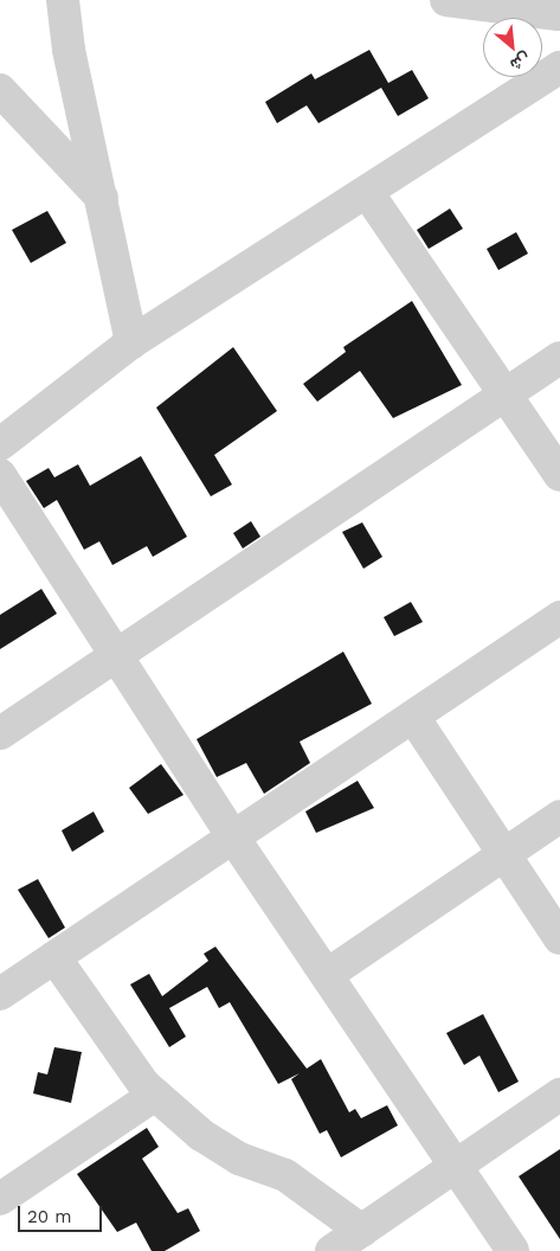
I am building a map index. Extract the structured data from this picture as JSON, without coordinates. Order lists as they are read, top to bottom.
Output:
{
  "scale_bar": "20 m",
  "north": "bottom right"
}
